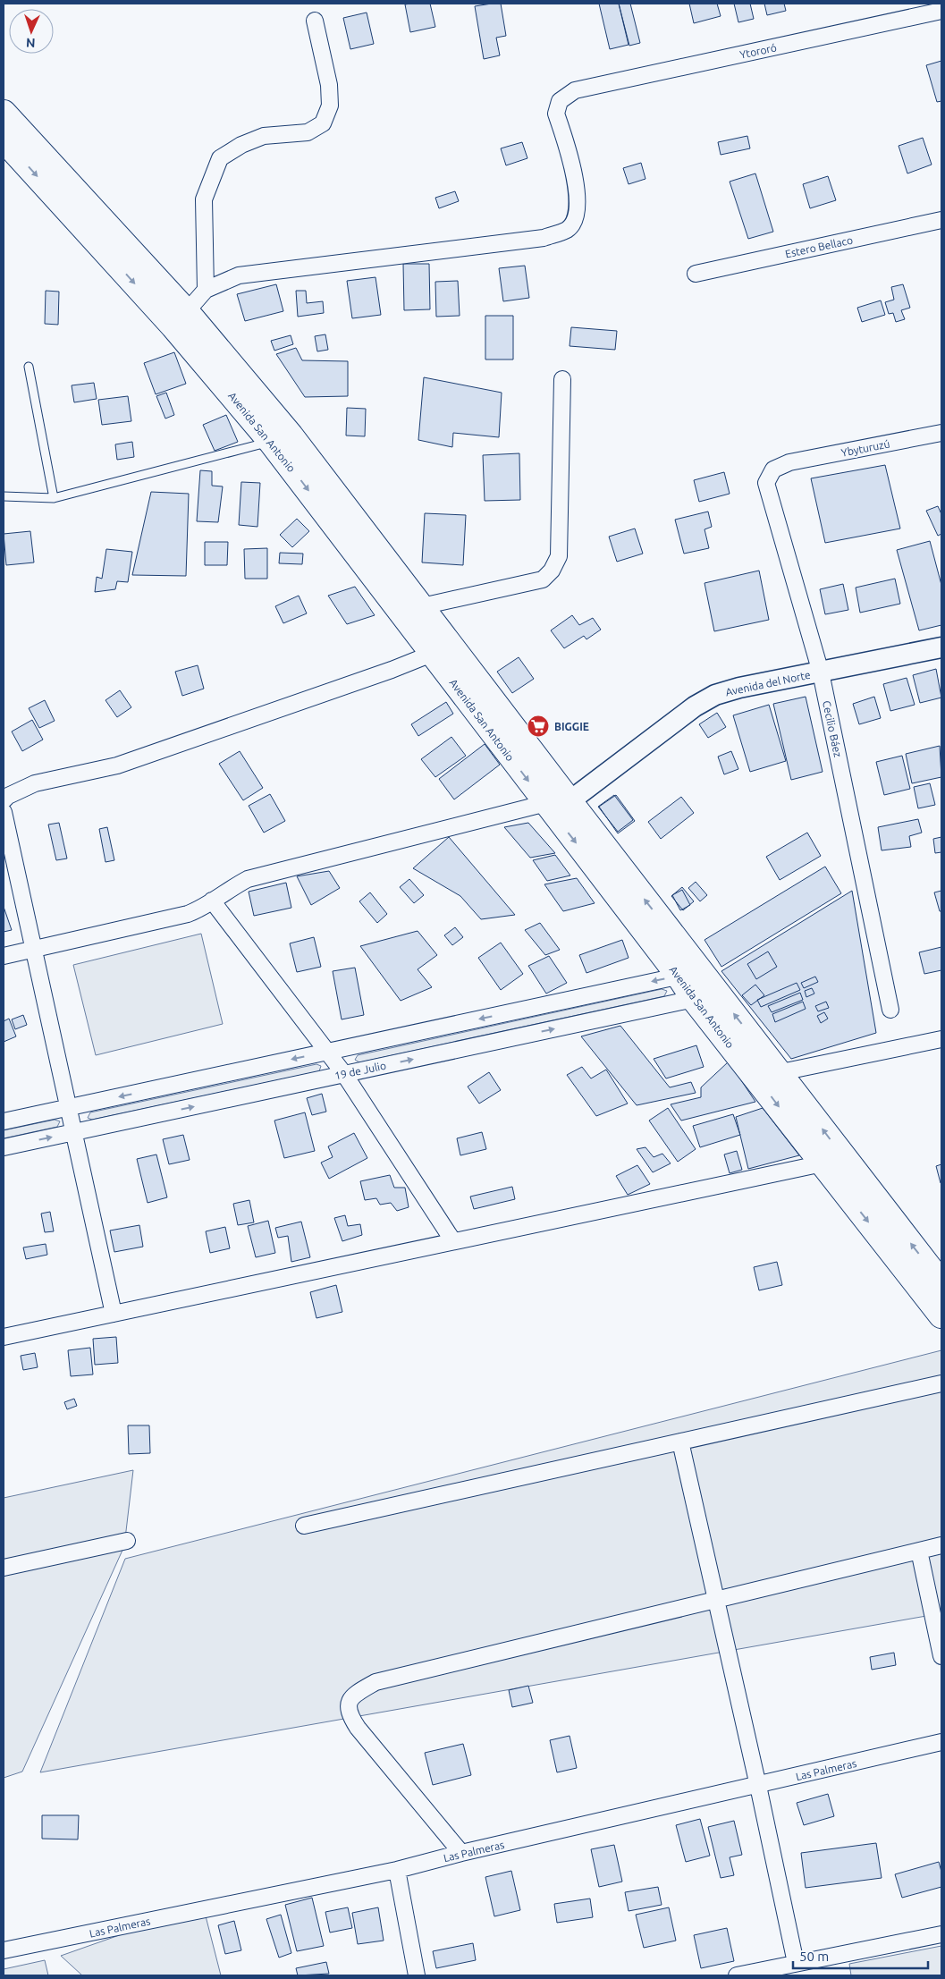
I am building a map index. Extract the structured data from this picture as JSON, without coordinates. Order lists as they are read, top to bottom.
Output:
{
  "streets": {
    "main road": ["Avenida San Antonio"],
    "street": [
      "Ytororó",
      "Estero Bellaco",
      "Ybyturuzú",
      "Avenida del Norte",
      "Cecilio Báez",
      "19 de Julio",
      "Las Palmeras"
    ]
  },
  "crossings": [
    ["Avenida San Antonio", "Avenida del Norte"],
    ["Avenida San Antonio", "19 de Julio"],
    ["Ybyturuzú", "Cecilio Báez"],
    ["Avenida del Norte", "Cecilio Báez"]
  ],
  "places": {
    "supermarket": ["BIGGIE"]
  },
  "scale_bar": "50 m",
  "north": "bottom"
}
